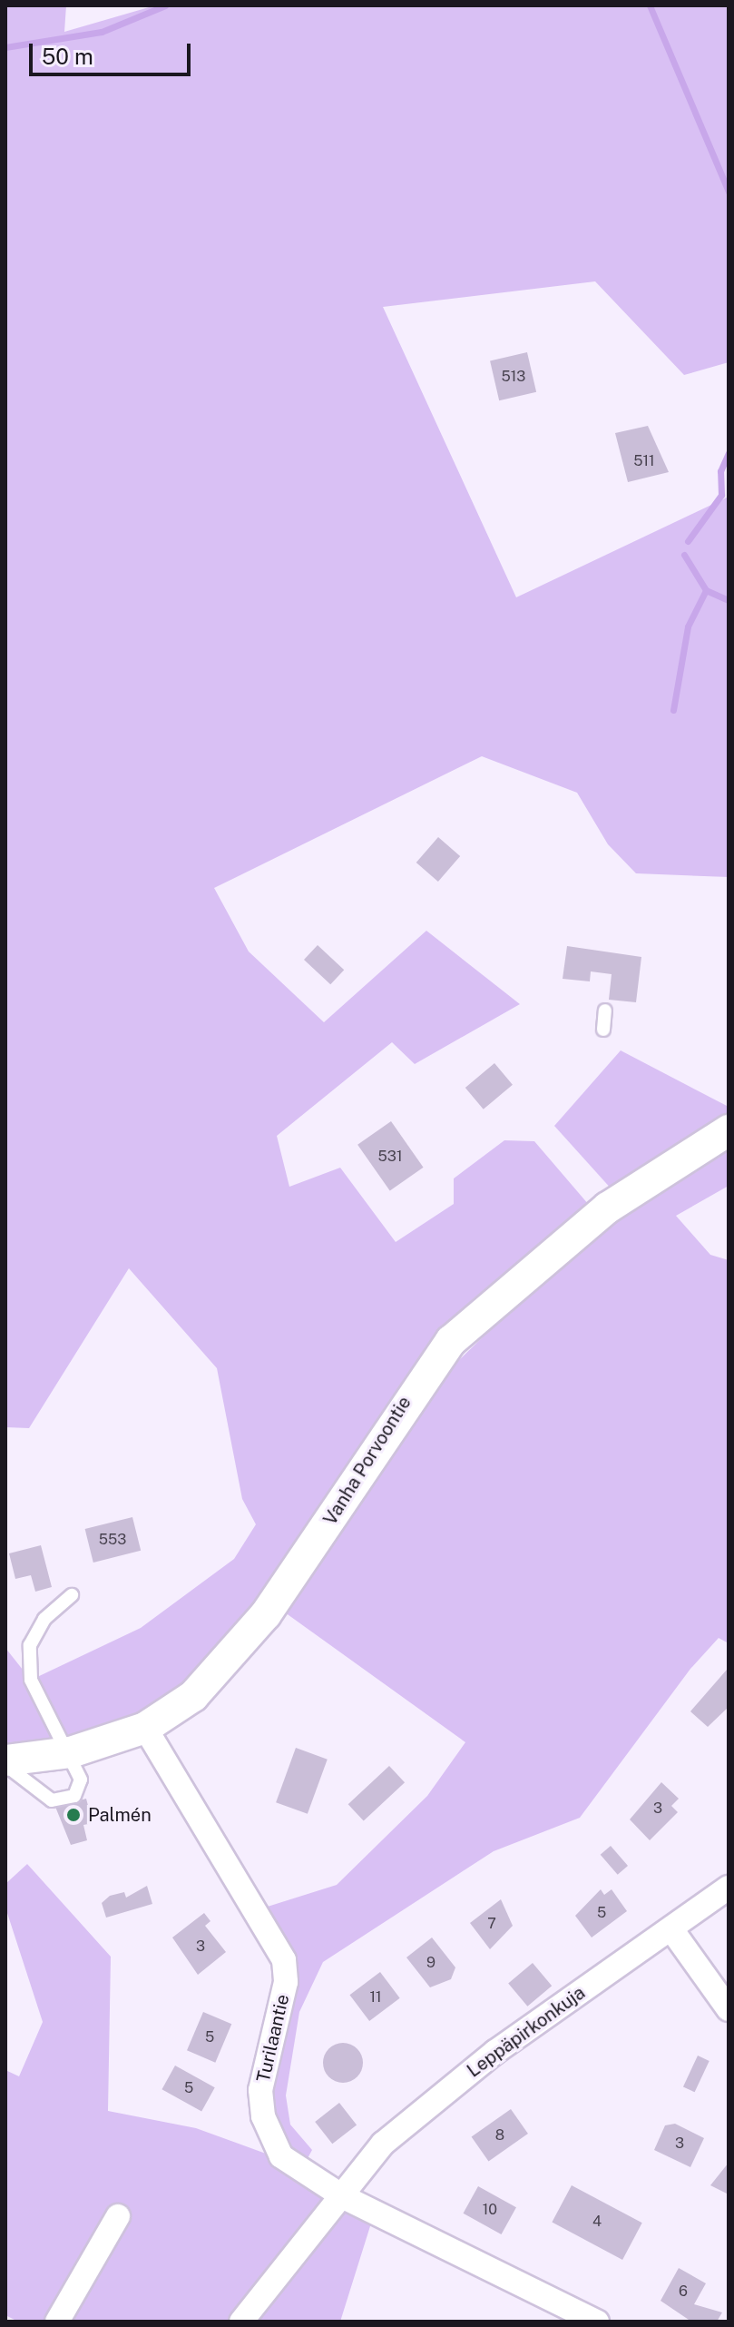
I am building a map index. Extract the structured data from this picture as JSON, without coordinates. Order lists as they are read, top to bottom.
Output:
{
  "streets": {
    "street": ["Vanha Porvoontie", "Leppäpirkonkuja", "Turilaantie"]
  },
  "crossings": [
    ["Vanha Porvoontie", "Turilaantie"],
    ["Leppäpirkonkuja", "Turilaantie"]
  ],
  "places": ["Palmén"],
  "house_numbers": [
    "513",
    "511",
    "531",
    "553",
    "3",
    "5",
    "7",
    "3",
    "9",
    "11",
    "5",
    "5",
    "8",
    "3",
    "10",
    "4",
    "6"
  ],
  "scale_bar": "50 m"
}
